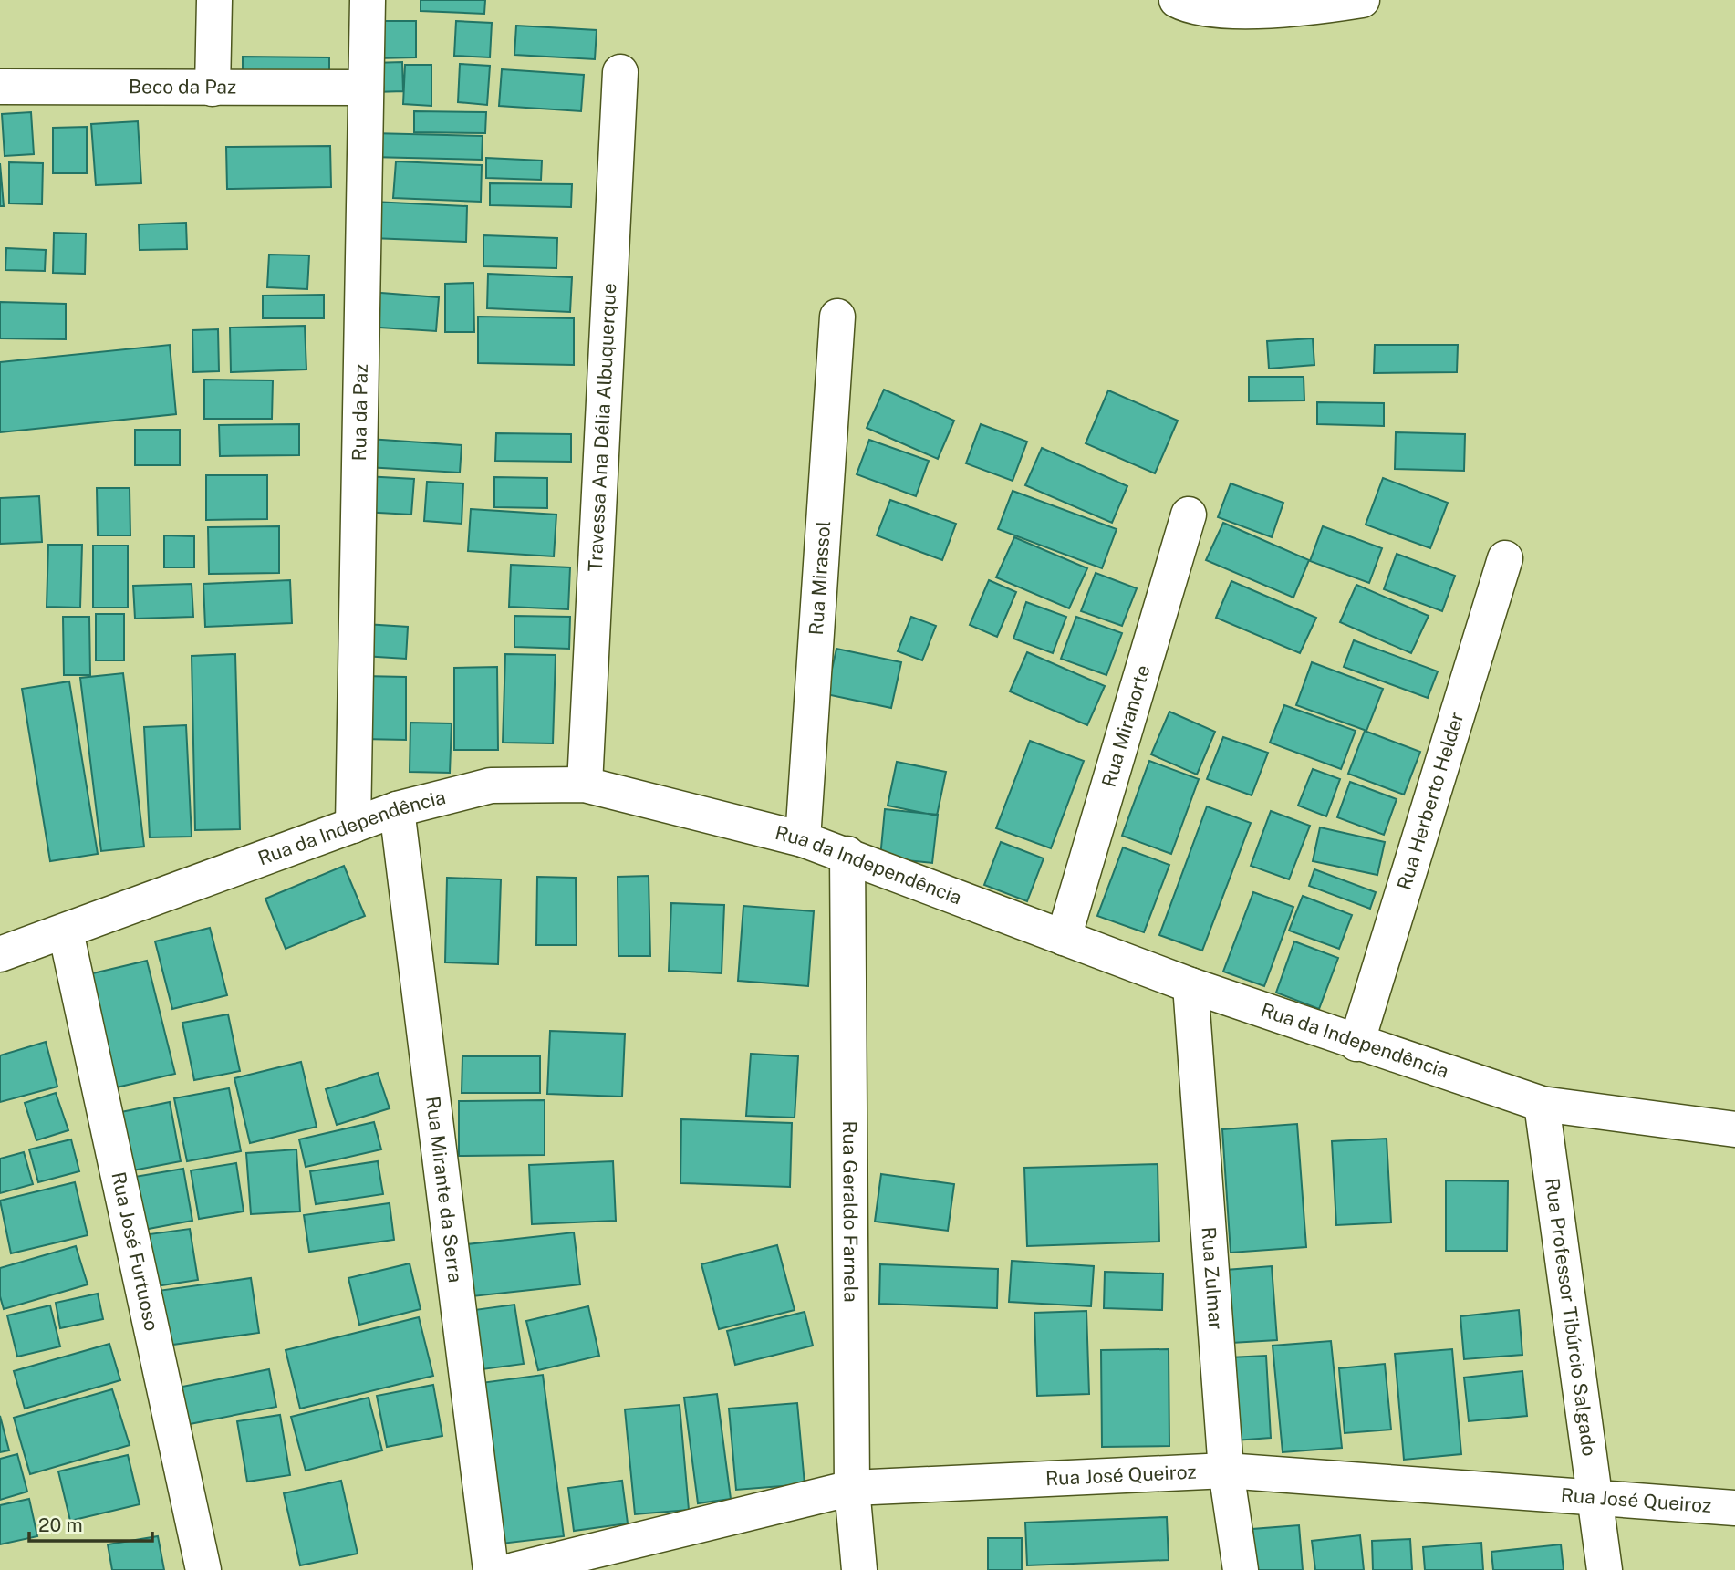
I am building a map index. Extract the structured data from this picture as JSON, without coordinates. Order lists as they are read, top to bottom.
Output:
{
  "streets": {
    "street": [
      "Beco da Paz",
      "Rua da Paz",
      "Travessa Ana Délia Albuquerque",
      "Rua Mirassol",
      "Rua Miranorte",
      "Rua Herberto Helder",
      "Rua da Independência",
      "Rua Mirante da Serra",
      "Rua Geraldo Farnela",
      "Rua José Furtuoso",
      "Rua Zulmar",
      "Rua Professor Tibúrcio Salgado",
      "Rua José Queiroz"
    ]
  },
  "crossings": [
    ["Beco da Paz", "Rua da Paz"],
    ["Rua da Paz", "Rua da Independência"],
    ["Travessa Ana Délia Albuquerque", "Rua da Independência"],
    ["Rua Mirassol", "Rua da Independência"],
    ["Rua Miranorte", "Rua da Independência"],
    ["Rua Herberto Helder", "Rua da Independência"],
    ["Rua da Independência", "Rua Mirante da Serra"],
    ["Rua da Independência", "Rua Geraldo Farnela"],
    ["Rua da Independência", "Rua José Furtuoso"],
    ["Rua da Independência", "Rua Zulmar"],
    ["Rua da Independência", "Rua Professor Tibúrcio Salgado"],
    ["Rua Geraldo Farnela", "Rua José Queiroz"],
    ["Rua Zulmar", "Rua José Queiroz"],
    ["Rua Professor Tibúrcio Salgado", "Rua José Queiroz"]
  ],
  "scale_bar": "20 m"
}
